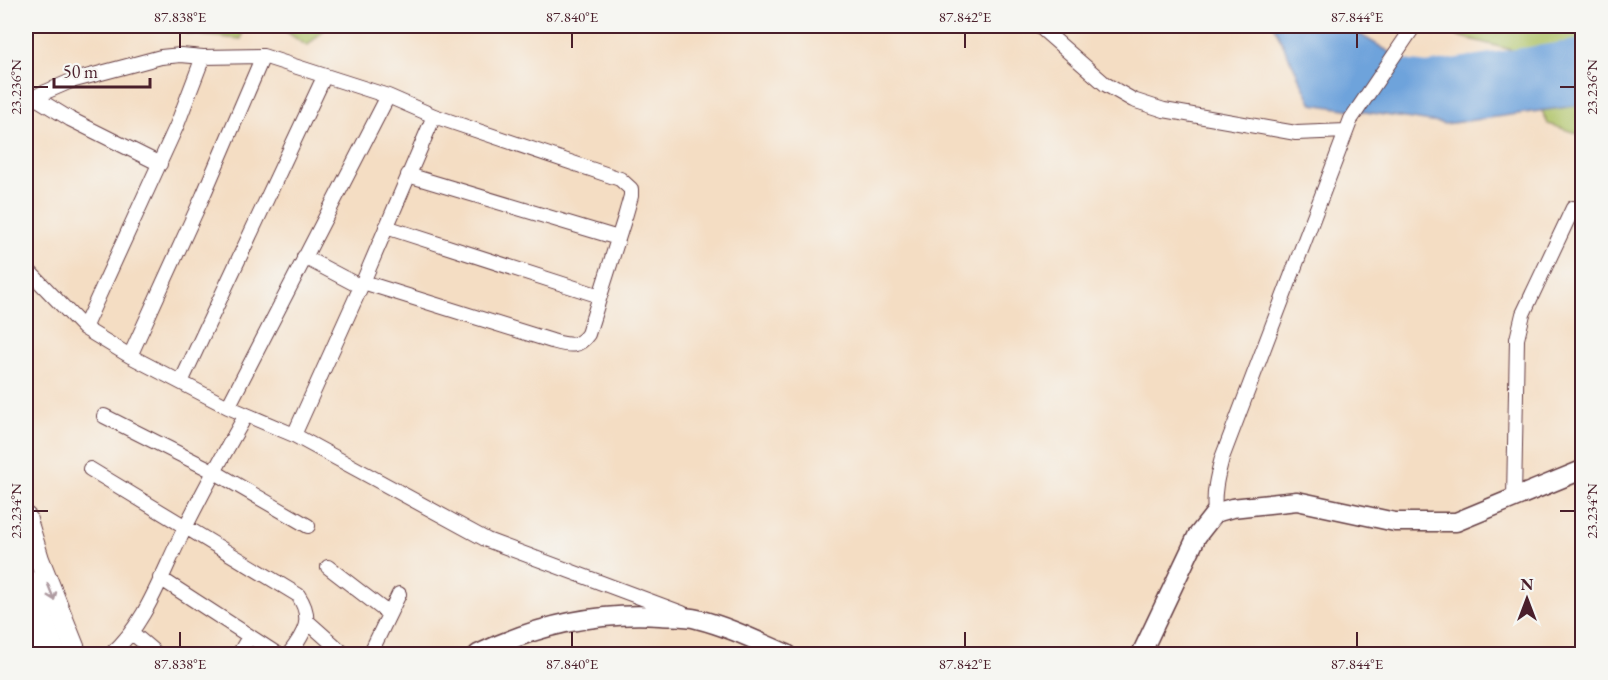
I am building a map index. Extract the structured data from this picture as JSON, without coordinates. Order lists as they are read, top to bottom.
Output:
{
  "scale_bar": "50 m",
  "north": "top",
  "coordinates": [
    "87.838°E",
    "87.840°E",
    "87.842°E",
    "87.844°E",
    "23.236°N",
    "23.234°N"
  ]
}
